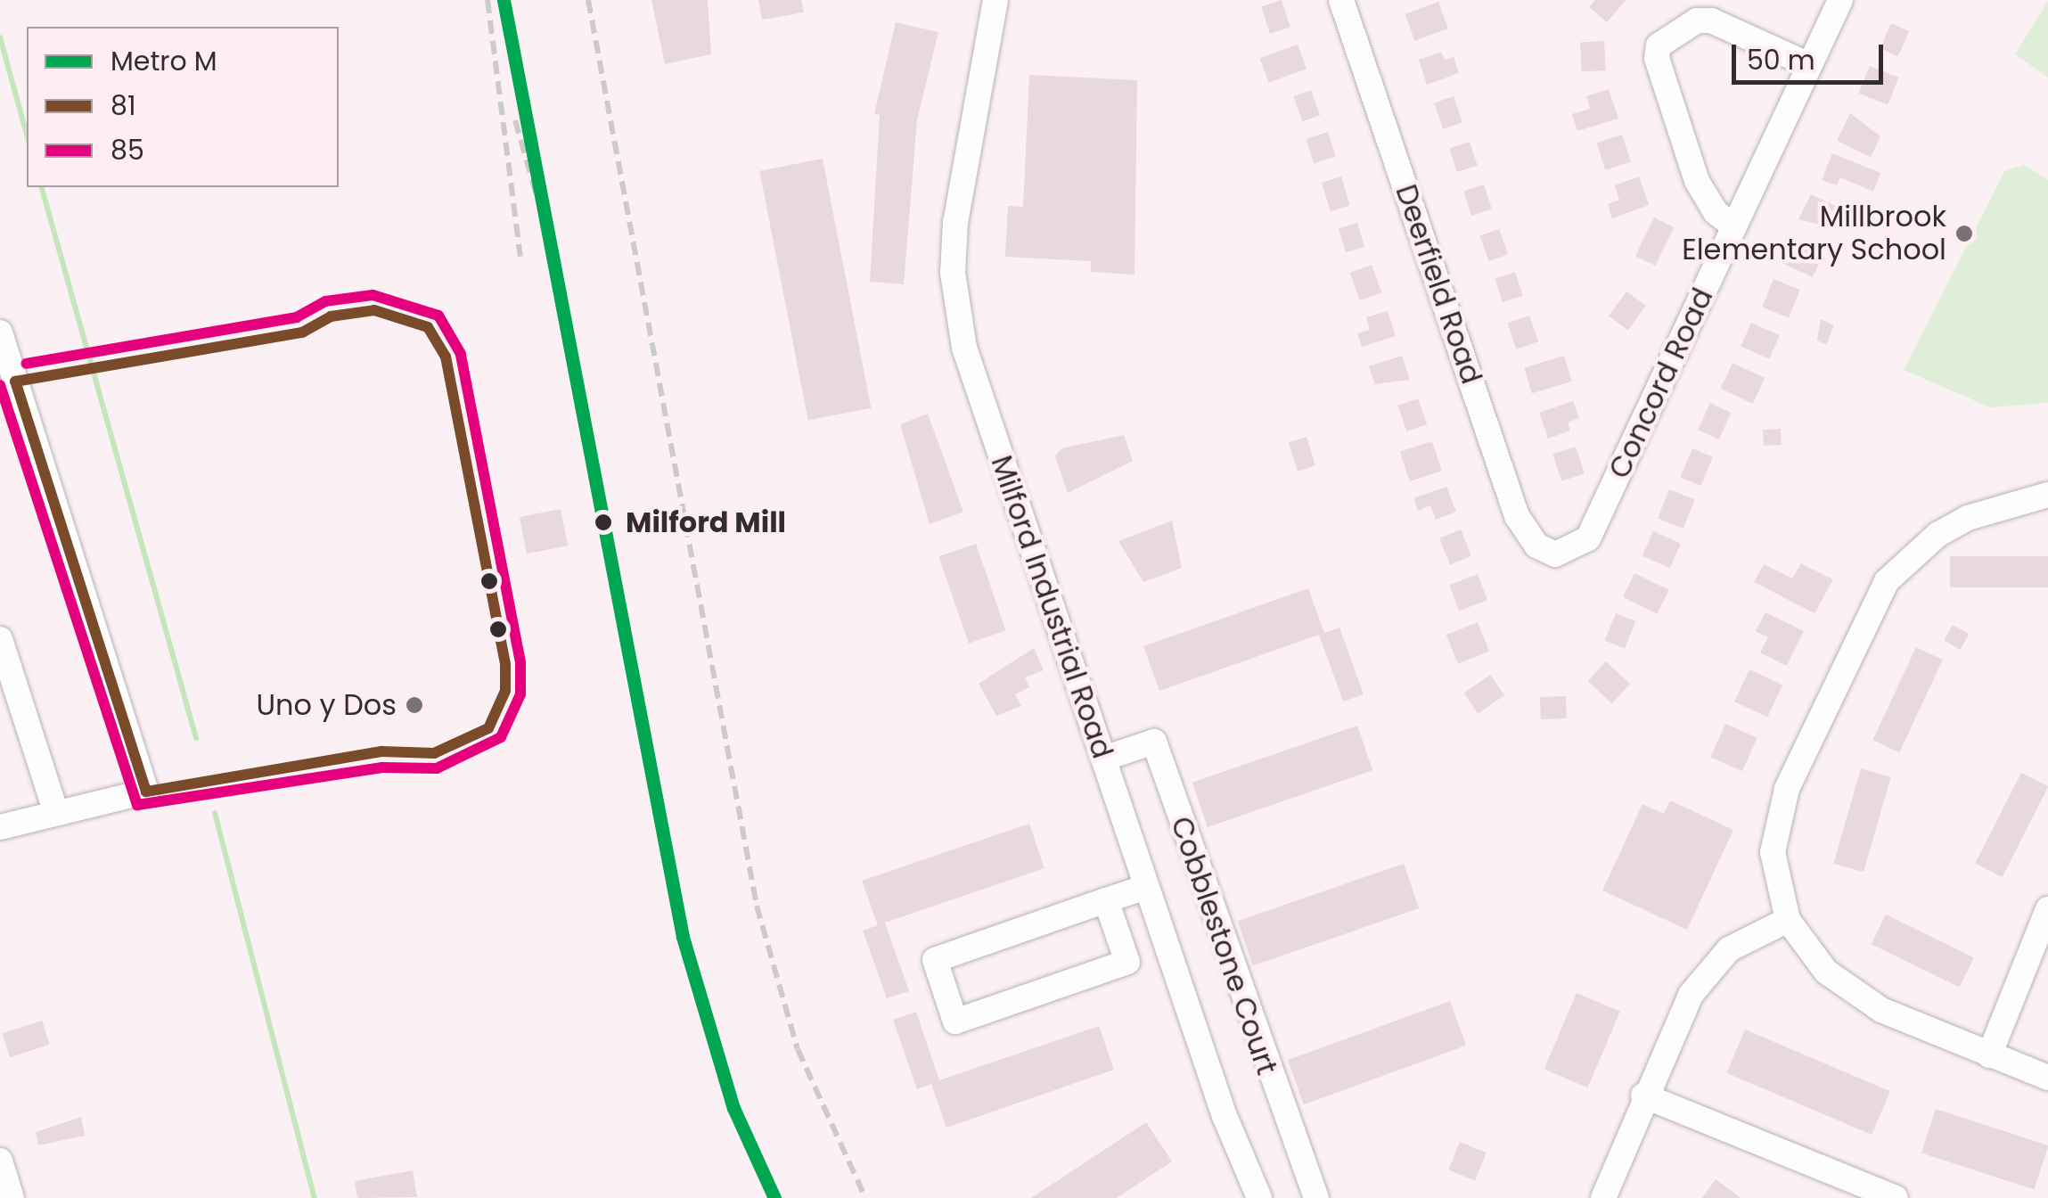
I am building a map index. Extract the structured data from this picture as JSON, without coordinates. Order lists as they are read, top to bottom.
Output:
{
  "streets": {
    "street": [
      "Deerfield Road",
      "Concord Road",
      "Milford Industrial Road",
      "Cobblestone Court"
    ]
  },
  "crossings": [
    ["Deerfield Road", "Concord Road"],
    ["Milford Industrial Road", "Cobblestone Court"]
  ],
  "places": ["Millbrook Elementary School", "Milford Mill", "Uno y Dos"],
  "lines": ["metro line M", "transit line 85", "transit line 81"],
  "legend": ["Metro M", "81", "85"],
  "scale_bar": "50 m"
}
